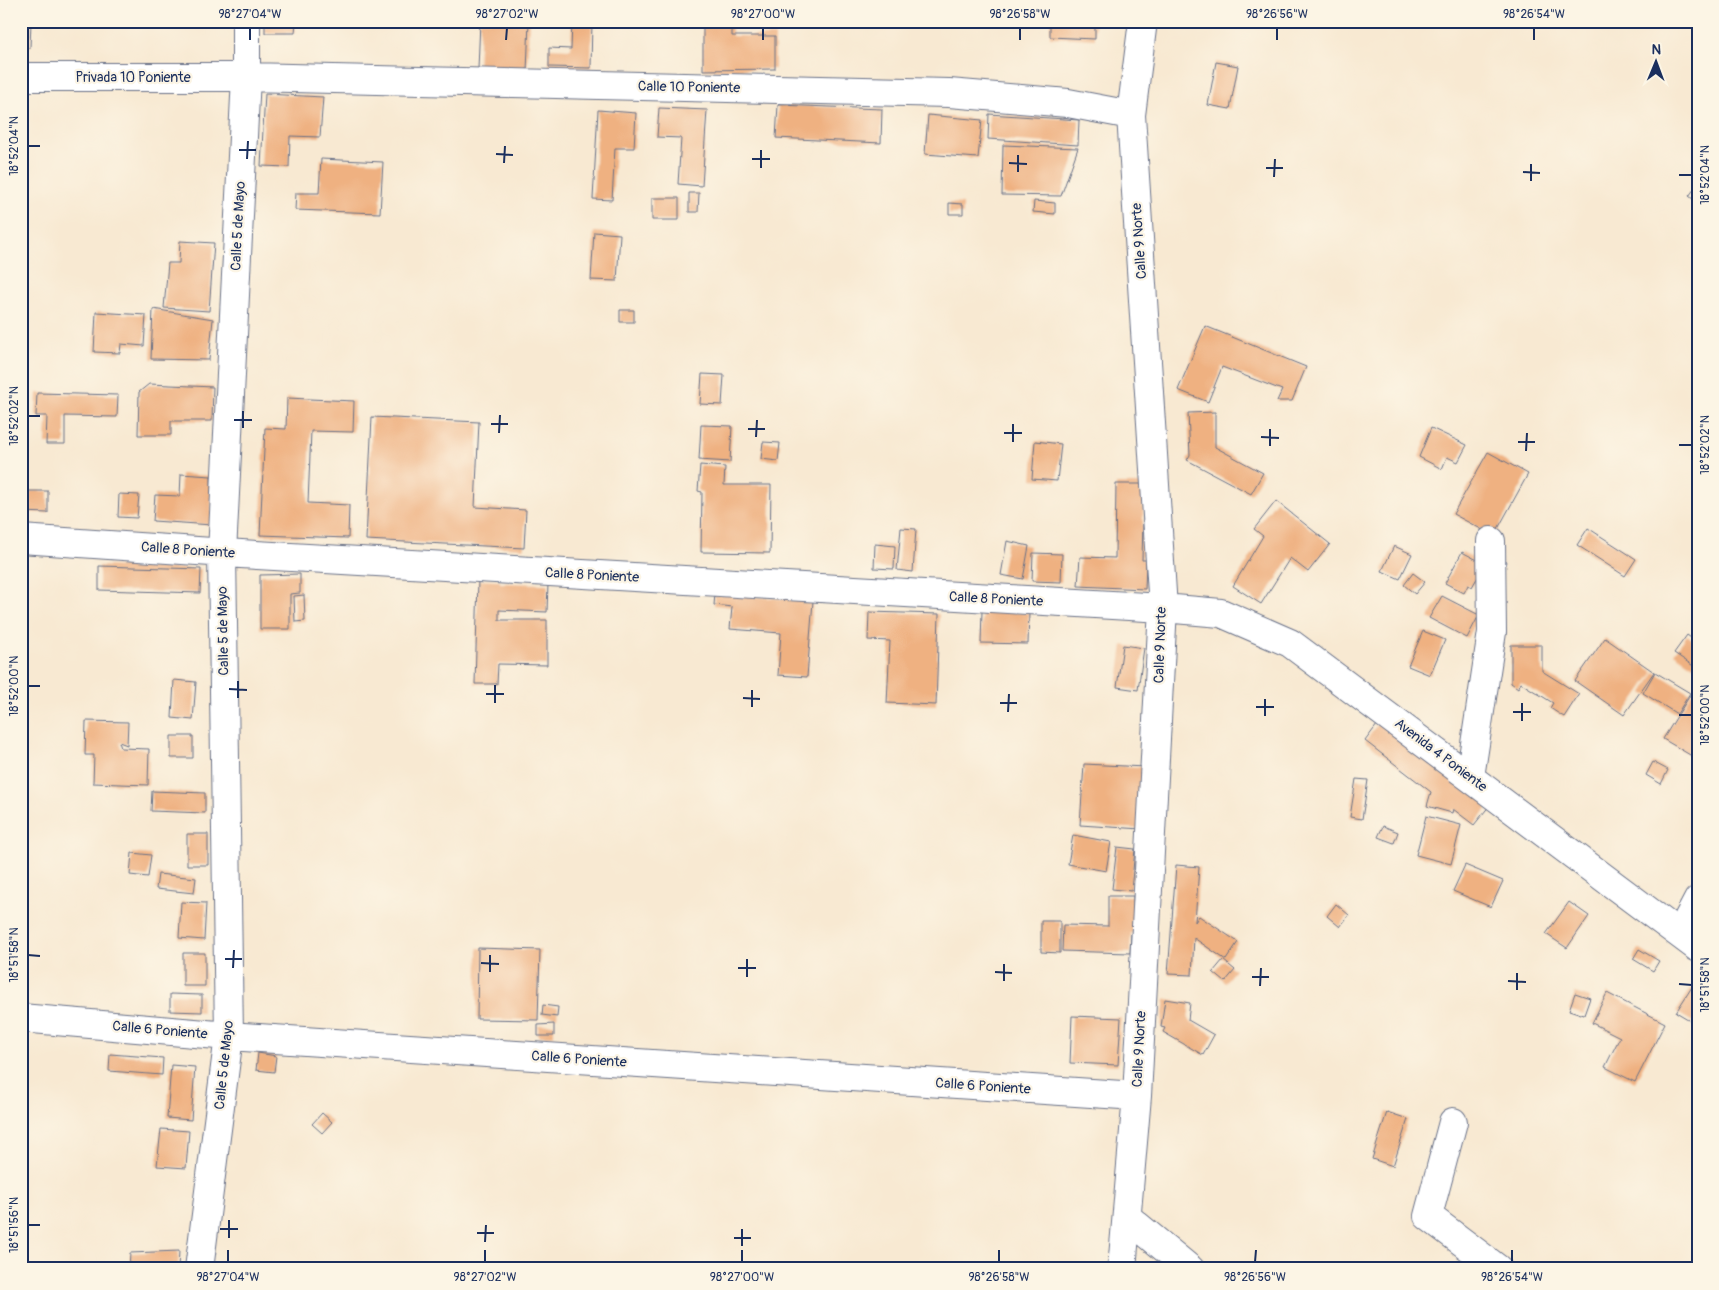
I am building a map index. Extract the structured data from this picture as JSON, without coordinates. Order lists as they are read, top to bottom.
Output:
{
  "streets": {
    "street": [
      "Privada 10 Poniente",
      "Calle 10 Poniente",
      "Calle 5 de Mayo",
      "Calle 9 Norte",
      "Calle 8 Poniente",
      "Avenida 4 Poniente",
      "Calle 6 Poniente"
    ]
  },
  "crossings": [
    ["Privada 10 Poniente", "Calle 10 Poniente"],
    ["Privada 10 Poniente", "Calle 5 de Mayo"],
    ["Calle 10 Poniente", "Calle 5 de Mayo"],
    ["Calle 10 Poniente", "Calle 9 Norte"],
    ["Calle 5 de Mayo", "Calle 8 Poniente"],
    ["Calle 5 de Mayo", "Calle 6 Poniente"],
    ["Calle 9 Norte", "Calle 8 Poniente"],
    ["Calle 9 Norte", "Avenida 4 Poniente"],
    ["Calle 9 Norte", "Calle 6 Poniente"],
    ["Calle 8 Poniente", "Avenida 4 Poniente"]
  ],
  "north": "top",
  "coordinates": [
    "98°27'04\"W",
    "98°27'02\"W",
    "98°27'00\"W",
    "98°26'58\"W",
    "98°26'56\"W",
    "98°26'54\"W",
    "18°52'04\"N",
    "18°52'02\"N",
    "18°52'00\"N",
    "18°51'58\"N",
    "18°51'56\"N"
  ]
}
